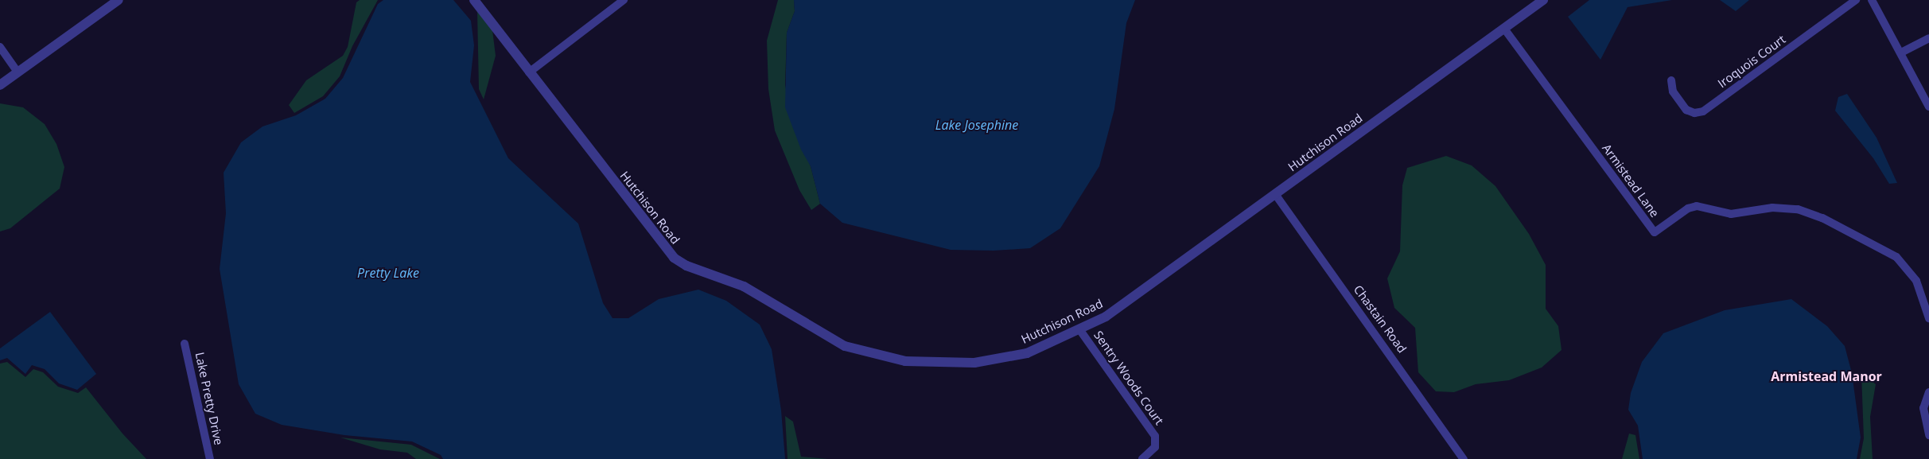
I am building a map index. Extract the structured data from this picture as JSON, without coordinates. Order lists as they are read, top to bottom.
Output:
{
  "streets": {
    "street": [
      "Iroquois Court",
      "Hutchison Road",
      "Armistead Lane",
      "Chastain Road",
      "Sentry Woods Court",
      "Lake Pretty Drive"
    ]
  },
  "crossings": [
    ["Hutchison Road", "Armistead Lane"],
    ["Hutchison Road", "Chastain Road"],
    ["Hutchison Road", "Sentry Woods Court"]
  ],
  "districts": ["Armistead Manor"],
  "water": ["Lake Josephine", "Pretty Lake"]
}
